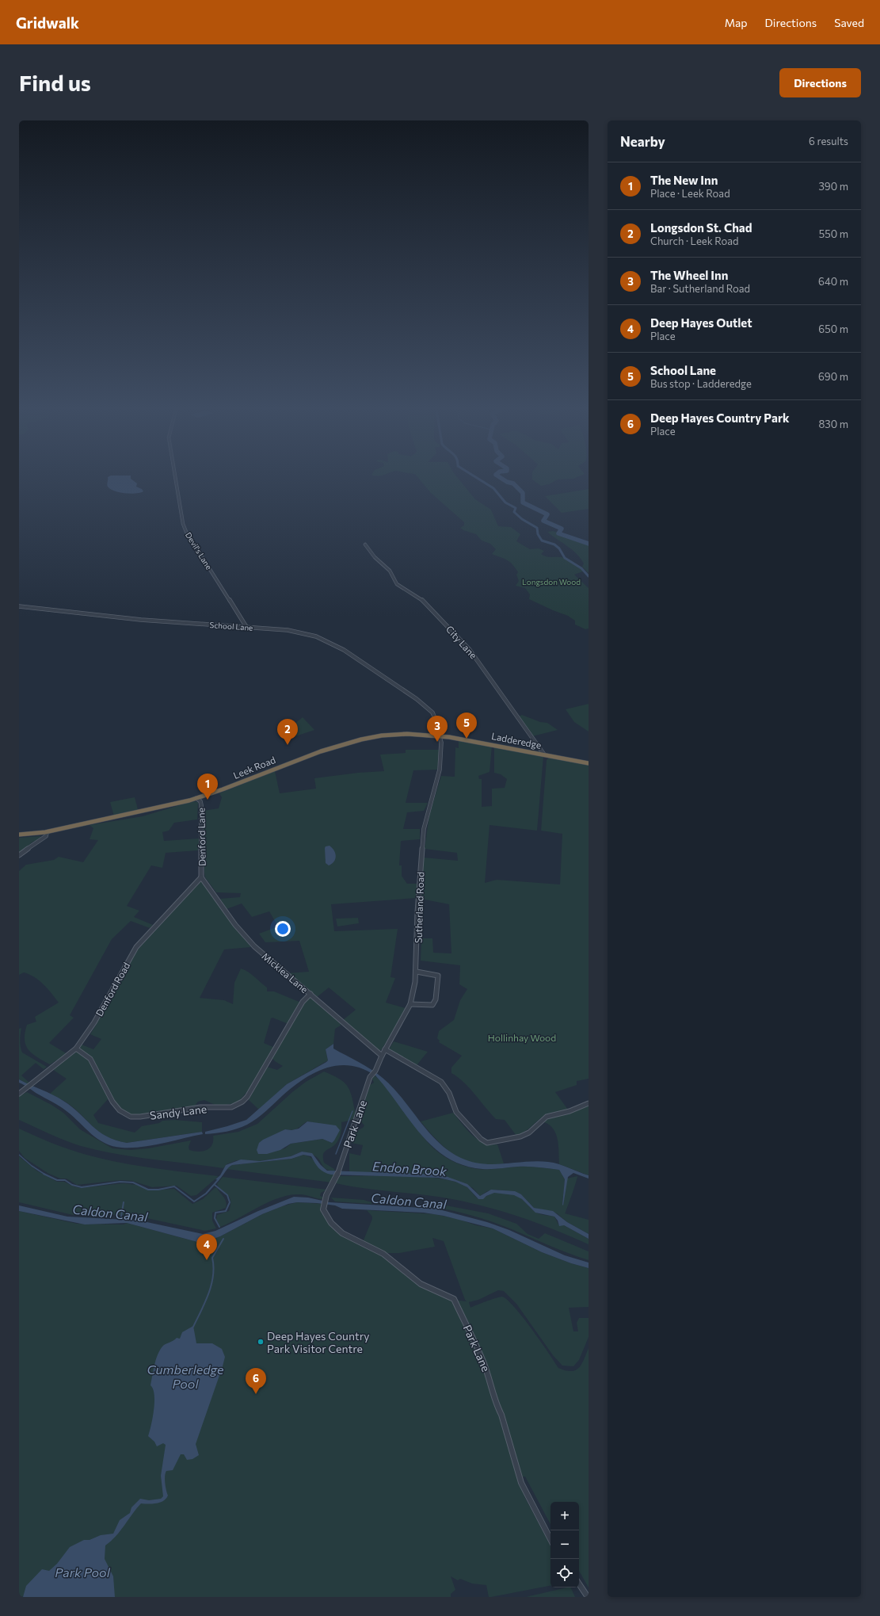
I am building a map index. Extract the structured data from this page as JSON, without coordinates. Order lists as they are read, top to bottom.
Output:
{
  "streets": {
    "highway": ["Ladderedge", "Leek Road"],
    "street": [
      "Devil's Lane",
      "School Lane",
      "City Lane",
      "Denford Lane",
      "Sutherland Road",
      "Micklea Lane",
      "Denford Road",
      "Sandy Lane",
      "Park Lane"
    ]
  },
  "crossings": [
    ["Devil's Lane", "School Lane"],
    ["School Lane", "Ladderedge"],
    ["School Lane", "Leek Road"],
    ["School Lane", "Sutherland Road"],
    ["City Lane", "Ladderedge"],
    ["Ladderedge", "Leek Road"],
    ["Ladderedge", "Sutherland Road"],
    ["Leek Road", "Denford Lane"],
    ["Leek Road", "Sutherland Road"],
    ["Denford Lane", "Micklea Lane"],
    ["Denford Lane", "Denford Road"],
    ["Sutherland Road", "Micklea Lane"],
    ["Sutherland Road", "Park Lane"],
    ["Micklea Lane", "Denford Road"],
    ["Micklea Lane", "Sandy Lane"],
    ["Denford Road", "Sandy Lane"]
  ],
  "water": [
    "Endon Brook",
    "Caldon Canal",
    "Cumberledge Pool",
    "Park Pool"
  ],
  "parks": ["Longsdon Wood", "Hollinhay Wood"],
  "places": ["Deep Hayes Country Park Visitor Centre"],
  "page": {
    "header": "Gridwalk",
    "nav": ["Map", "Directions", "Saved"],
    "buttons": "Directions",
    "title": "Find us",
    "heading": ["Nearby", "6 results"],
    "list": [
      {
        "mark": "1",
        "name": "The New Inn",
        "note": "Place · Leek Road",
        "value": "390 m"
      },
      {
        "mark": "2",
        "name": "Longsdon St. Chad",
        "note": "Church · Leek Road",
        "value": "550 m"
      },
      {
        "mark": "3",
        "name": "The Wheel Inn",
        "note": "Bar · Sutherland Road",
        "value": "640 m"
      },
      {
        "mark": "4",
        "name": "Deep Hayes Outlet",
        "note": "Place",
        "value": "650 m"
      },
      {
        "mark": "5",
        "name": "School Lane",
        "note": "Bus stop · Ladderedge",
        "value": "690 m"
      },
      {
        "mark": "6",
        "name": "Deep Hayes Country Park",
        "note": "Place",
        "value": "830 m"
      }
    ],
    "pins": [
      "5",
      "3",
      "2",
      "1",
      "4",
      "6"
    ],
    "map_buttons": ["+", "−"]
  }
}
